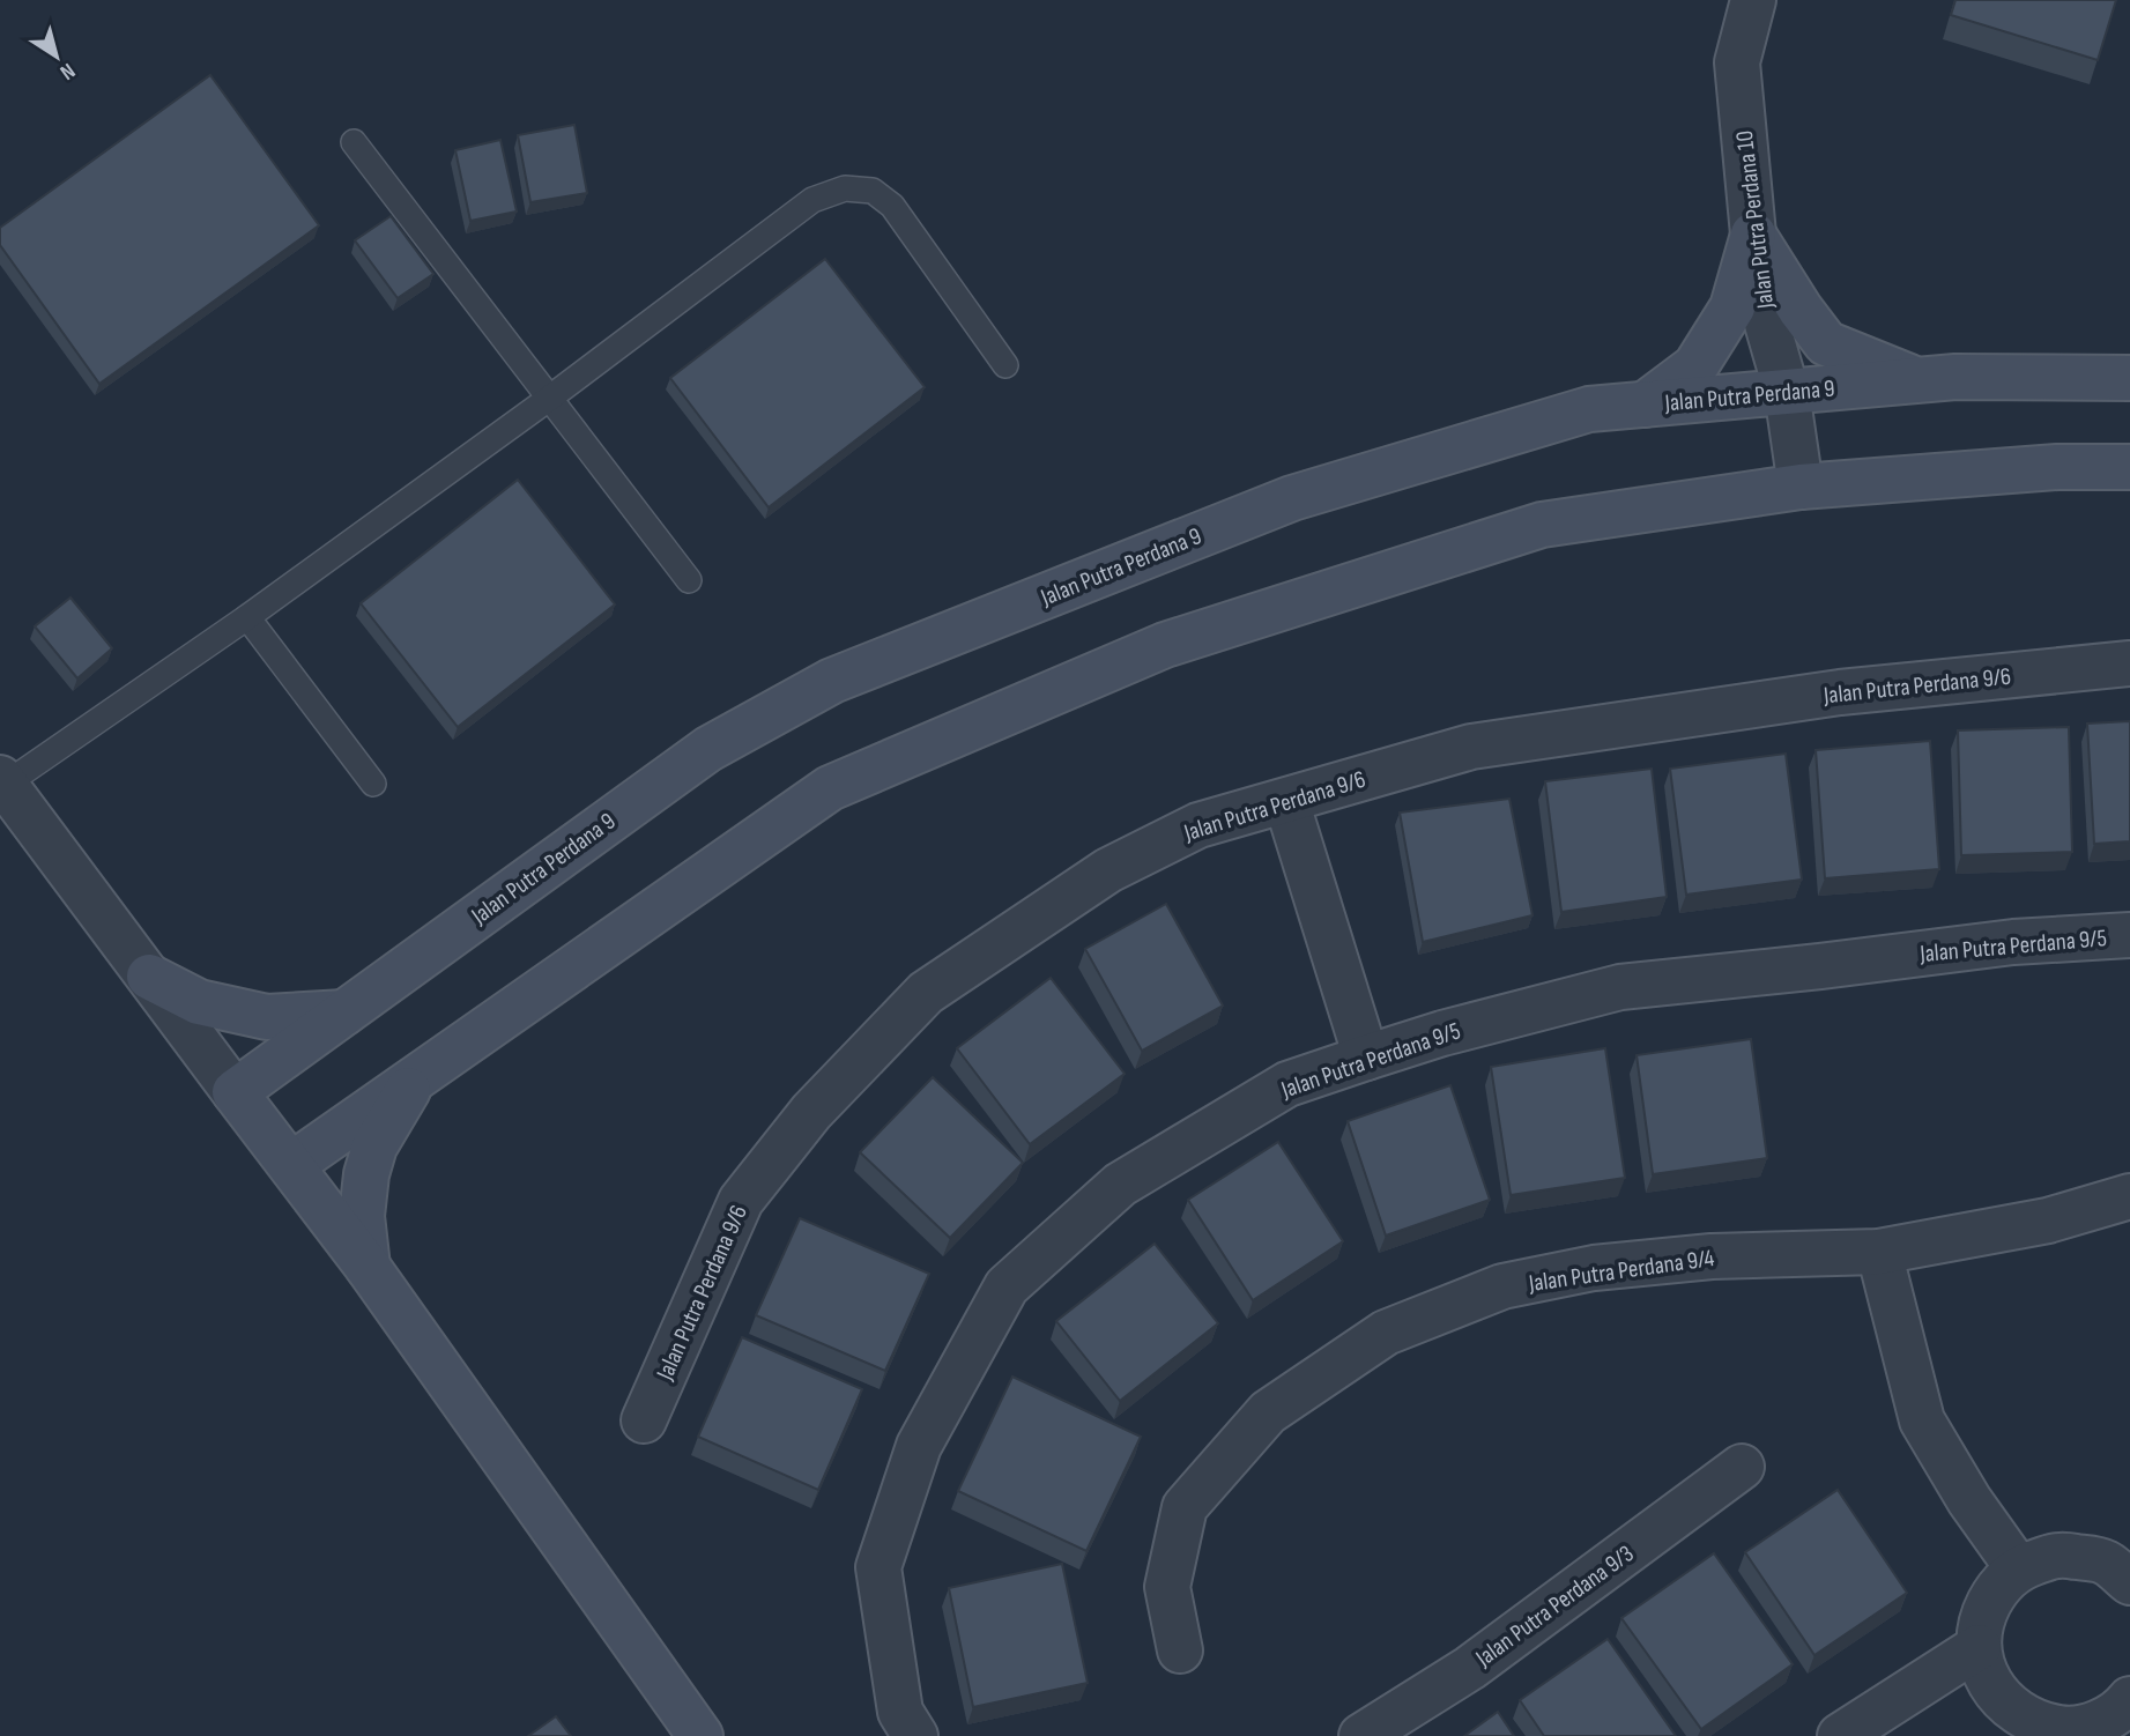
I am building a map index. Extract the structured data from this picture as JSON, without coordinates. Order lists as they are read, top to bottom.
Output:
{
  "streets": {
    "street": [
      "Jalan Putra Perdana 10",
      "Jalan Putra Perdana 9",
      "Jalan Putra Perdana 9/6",
      "Jalan Putra Perdana 9/5",
      "Jalan Putra Perdana 9/4",
      "Jalan Putra Perdana 9/3"
    ]
  },
  "crossings": [
    ["Jalan Putra Perdana 10", "Jalan Putra Perdana 9"]
  ],
  "north": "bottom right"
}
